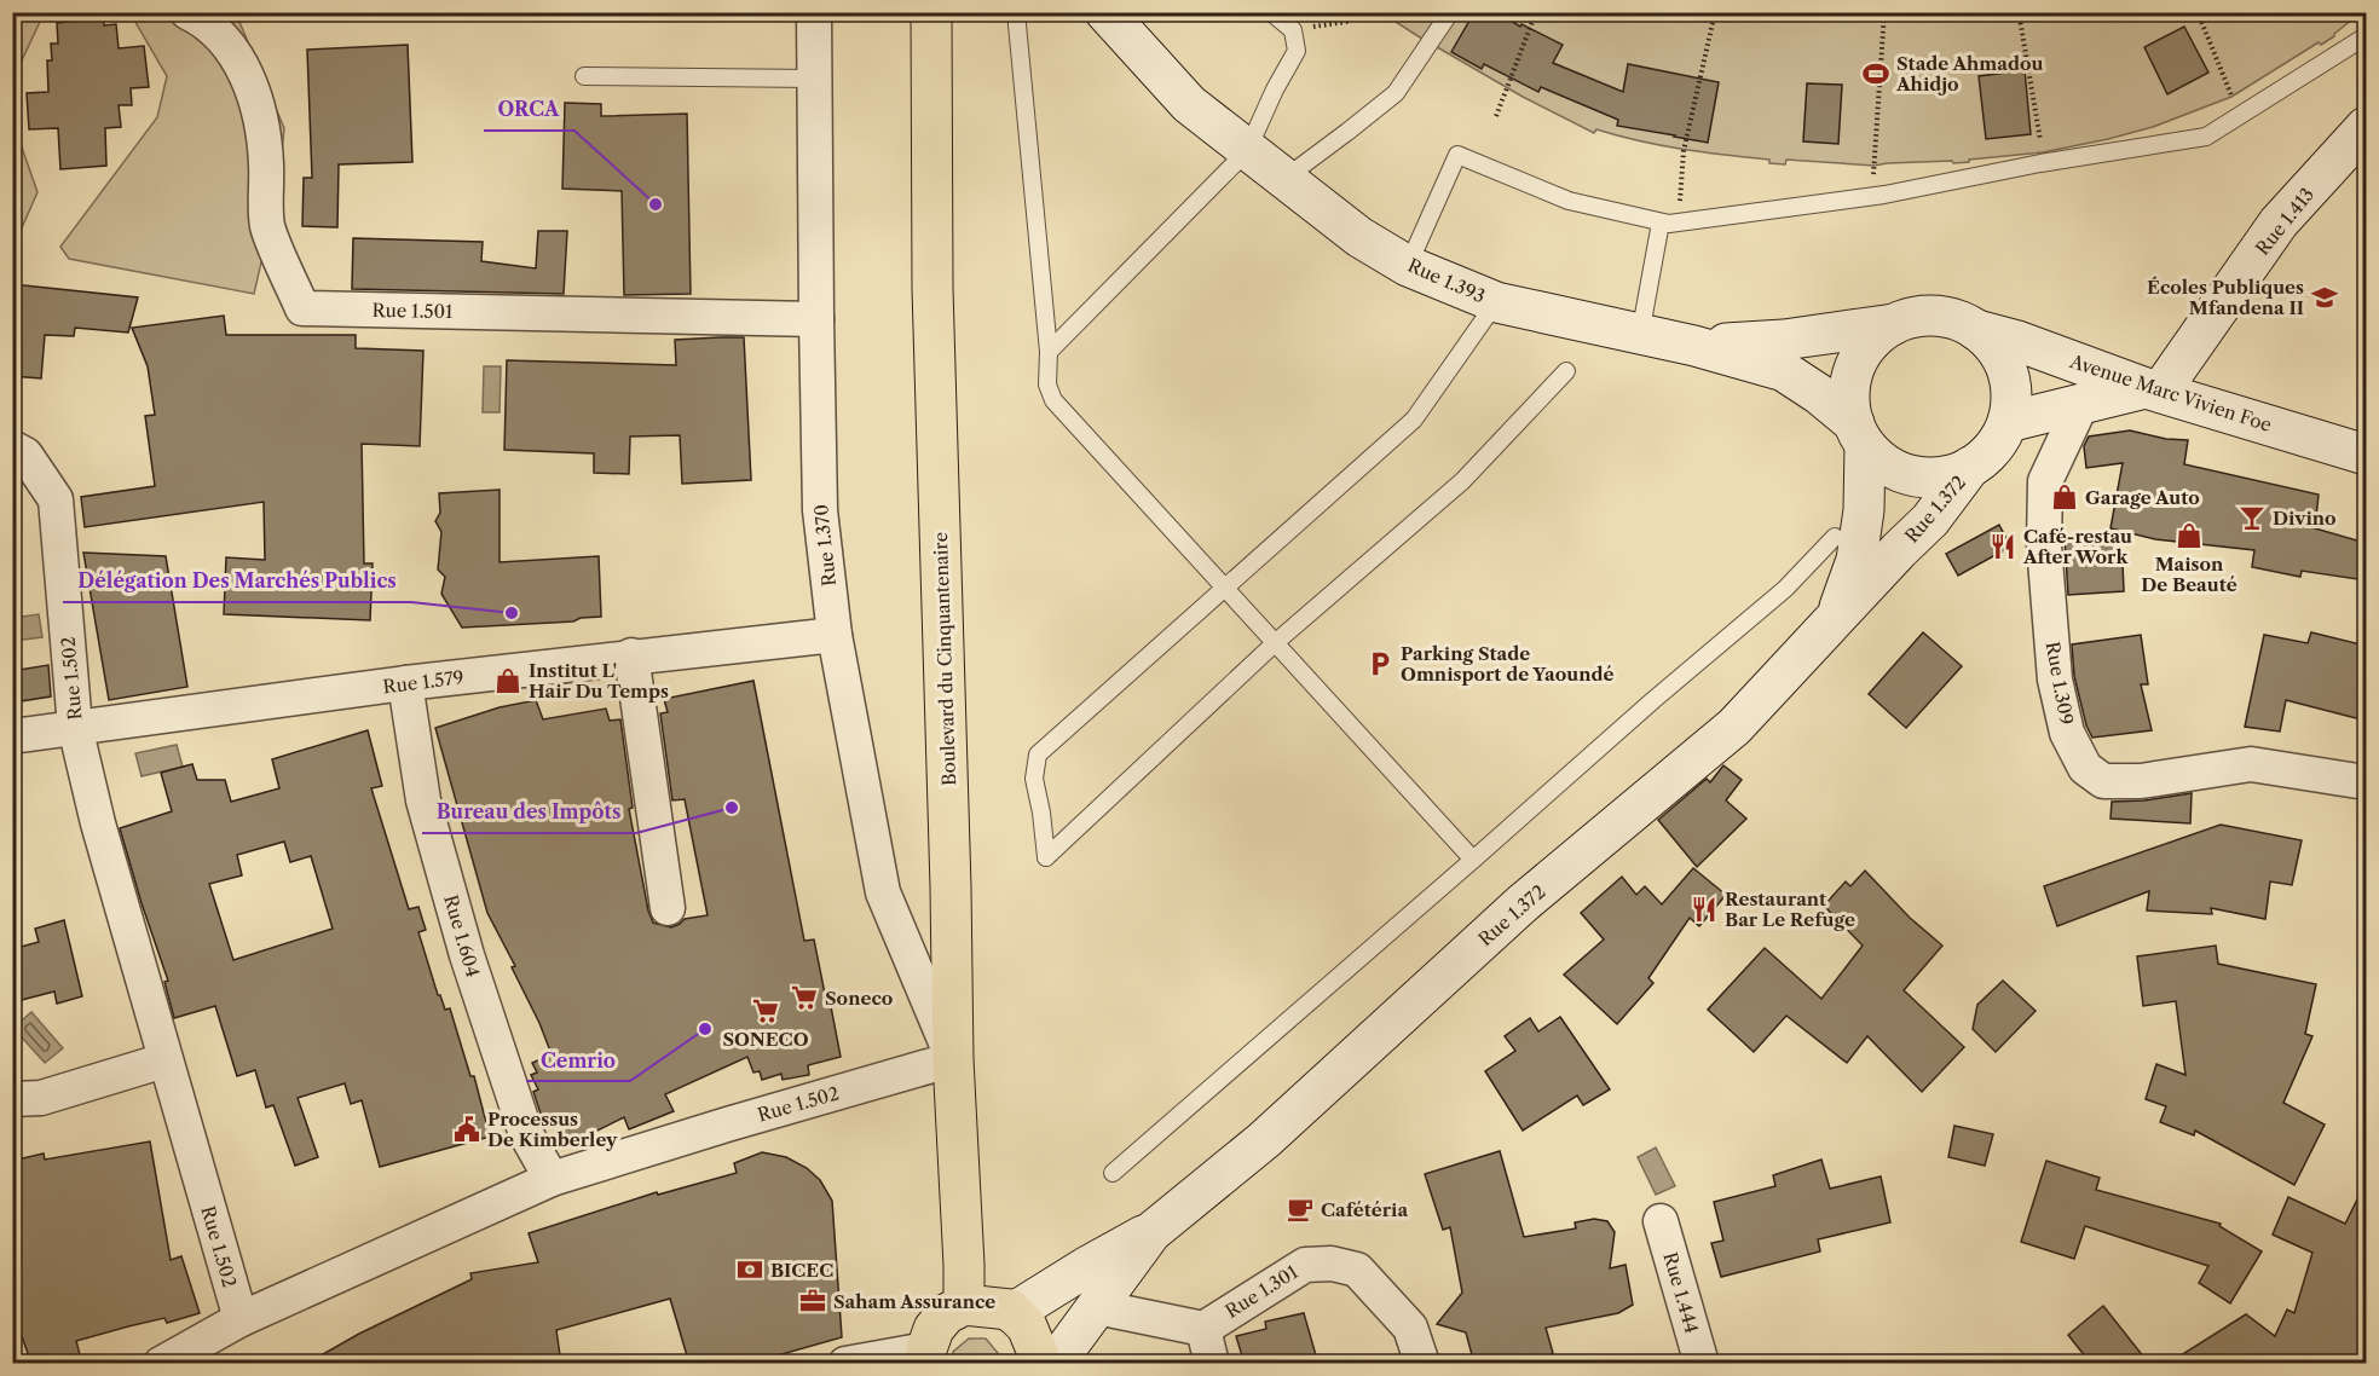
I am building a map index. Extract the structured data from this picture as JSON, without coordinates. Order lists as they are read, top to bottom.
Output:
{
  "streets": {
    "main road": [
      "Rue 1.413",
      "Rue 1.393",
      "Avenue Marc Vivien Foe",
      "Rue 1.372",
      "Boulevard du Cinquantenaire"
    ],
    "street": [
      "Rue 1.501",
      "Rue 1.370",
      "Rue 1.502",
      "Rue 1.579",
      "Rue 1.309",
      "Rue 1.604",
      "Rue 1.301",
      "Rue 1.444"
    ]
  },
  "crossings": [
    ["Rue 1.413", "Avenue Marc Vivien Foe"],
    ["Rue 1.393", "Avenue Marc Vivien Foe"],
    ["Rue 1.393", "Rue 1.372"],
    ["Rue 1.501", "Rue 1.370"],
    ["Avenue Marc Vivien Foe", "Rue 1.372"],
    ["Rue 1.370", "Boulevard du Cinquantenaire"],
    ["Rue 1.370", "Rue 1.502"],
    ["Rue 1.370", "Rue 1.579"],
    ["Boulevard du Cinquantenaire", "Rue 1.502"],
    ["Rue 1.502", "Rue 1.579"],
    ["Rue 1.502", "Rue 1.604"],
    ["Rue 1.579", "Rue 1.604"]
  ],
  "places": {
    "sports": ["Stade Ahmadou Ahidjo"],
    "other": [
      "ORCA",
      "Délégation Des Marchés Publics",
      "Bureau des Impôts",
      "Cemrio"
    ],
    "school or university": ["Écoles Publiques Mfandena II"],
    "shop": ["Garage Auto", "Maison De Beauté", "Institut L' Hair Du Temps"],
    "bar": ["Divino"],
    "restaurant": ["Café-restau After Work", "Restaurant Bar Le Refuge"],
    "parking": ["Parking Stade Omnisport de Yaoundé"],
    "supermarket": ["Soneco", "SONECO"],
    "public building": ["Processus De Kimberley"],
    "cafe": ["Cafétéria"],
    "bank": ["BICEC"],
    "office": ["Saham Assurance"]
  }
}
